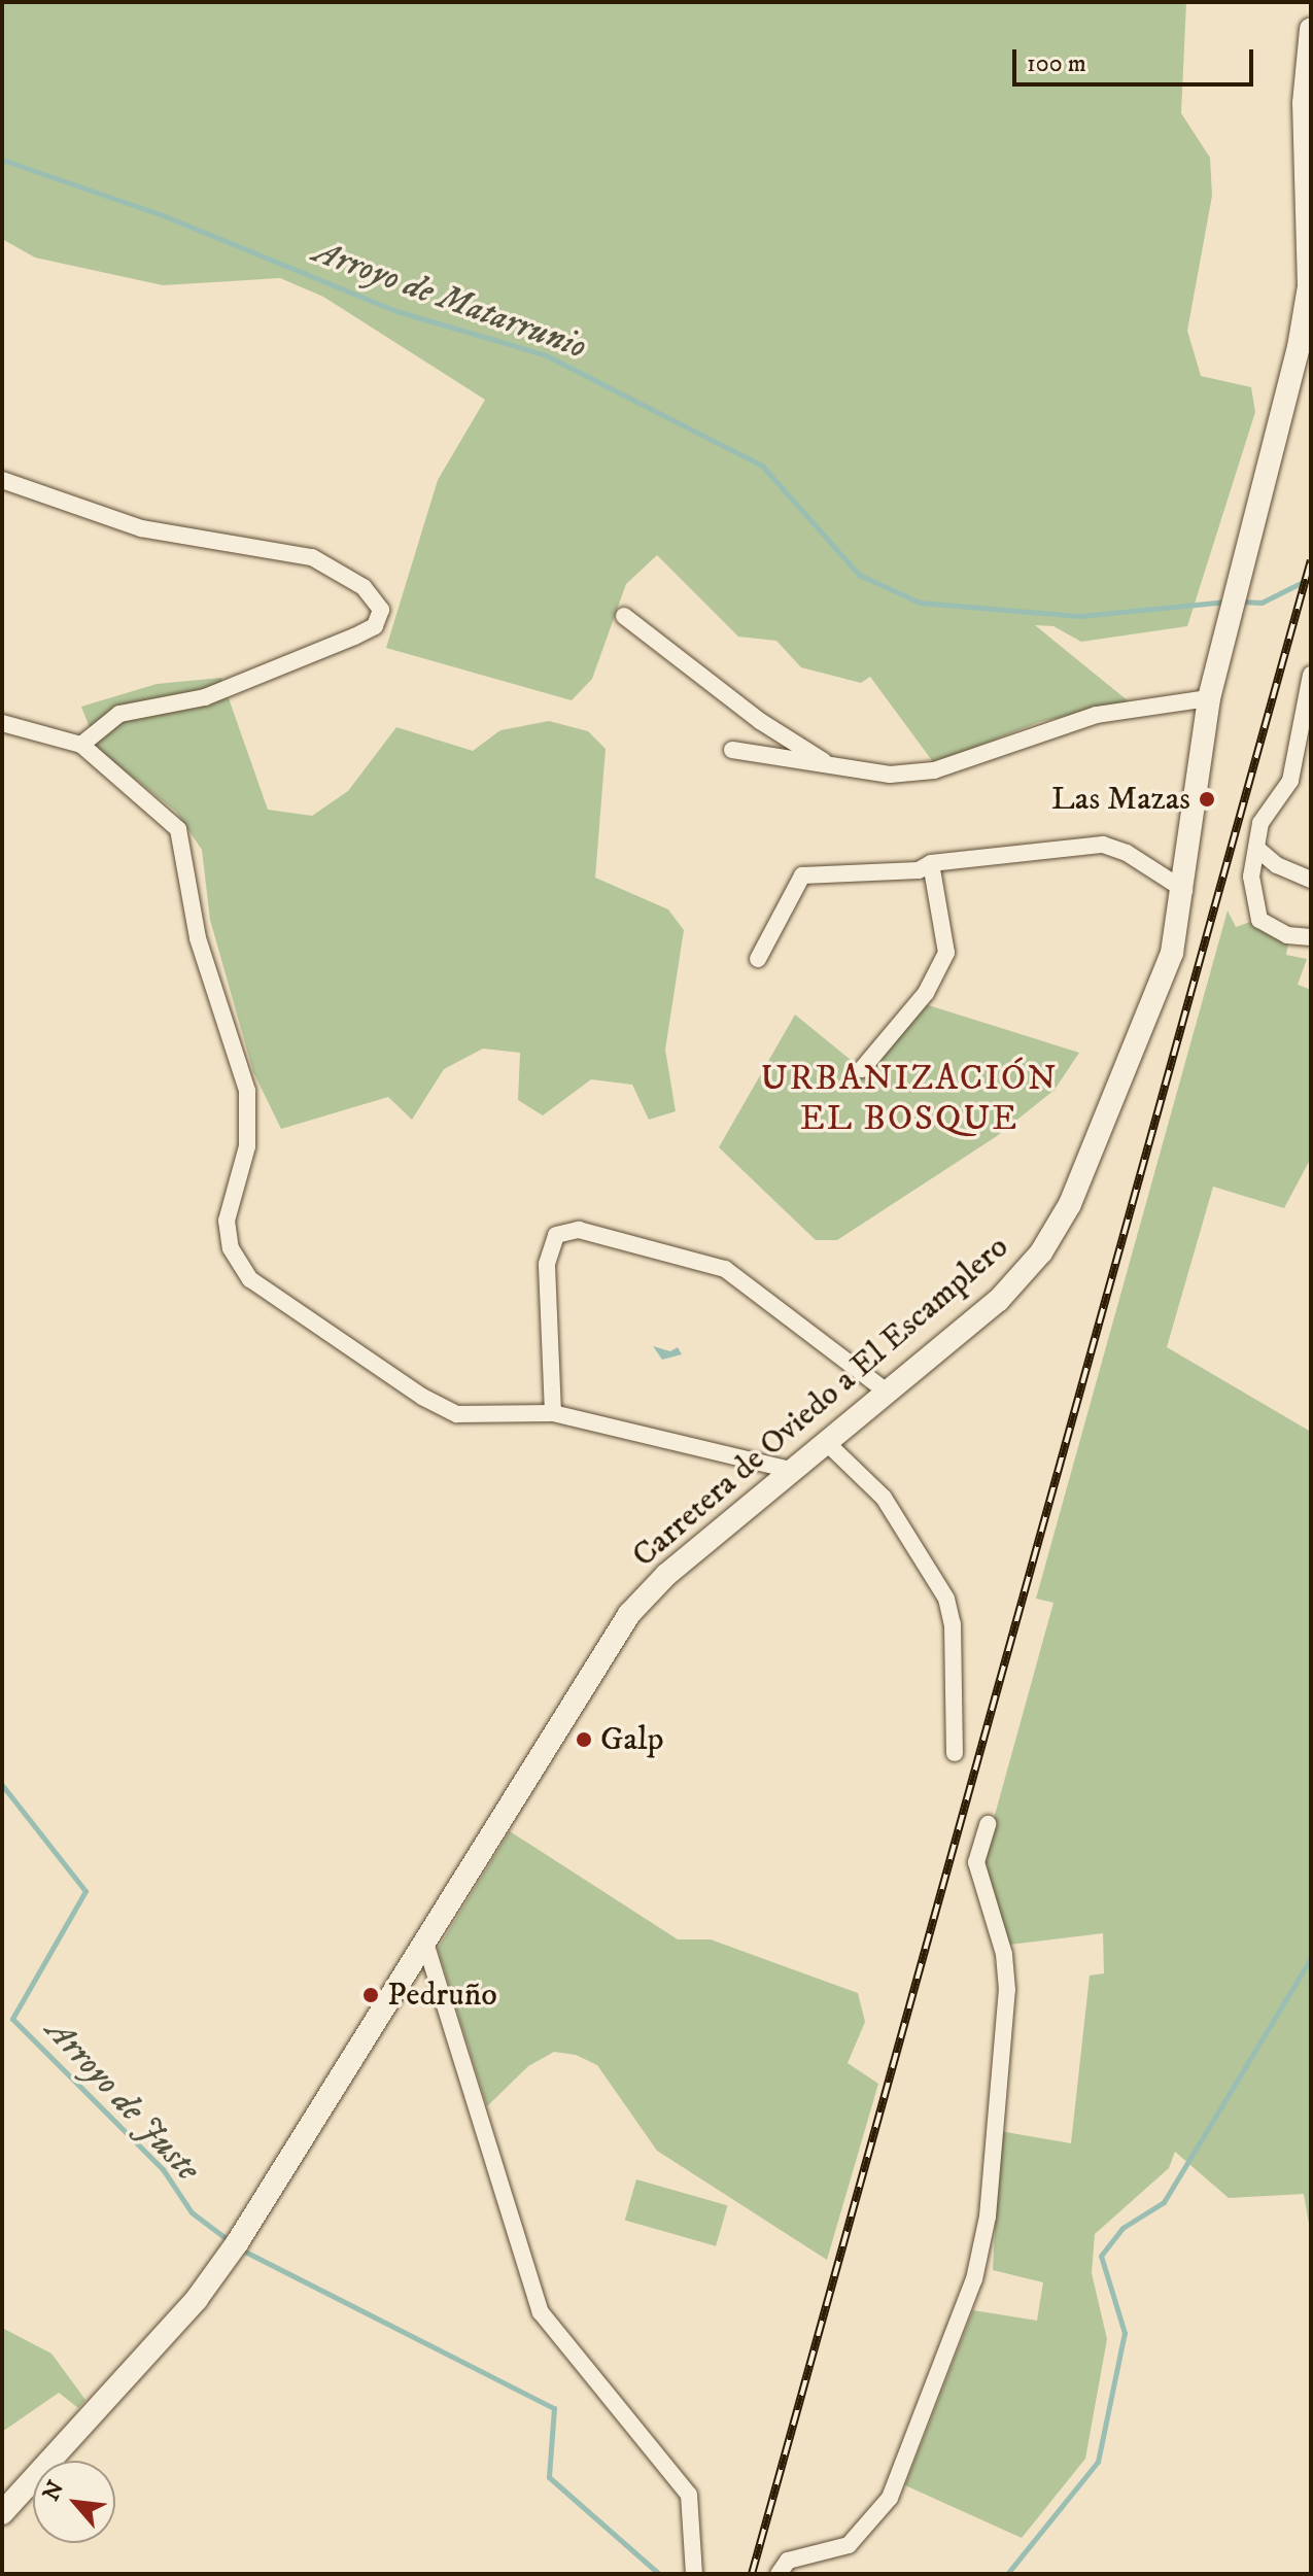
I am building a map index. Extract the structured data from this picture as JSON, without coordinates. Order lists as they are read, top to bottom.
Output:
{
  "streets": {
    "street": ["Carretera de Oviedo a El Escamplero"]
  },
  "districts": ["URBANIZACIÓN EL BOSQUE"],
  "water": ["Arroyo de Matarrunio", "Arroyo de Juste"],
  "places": ["Las Mazas", "Galp", "Pedruño"],
  "scale_bar": "100 m",
  "north": "top left"
}
